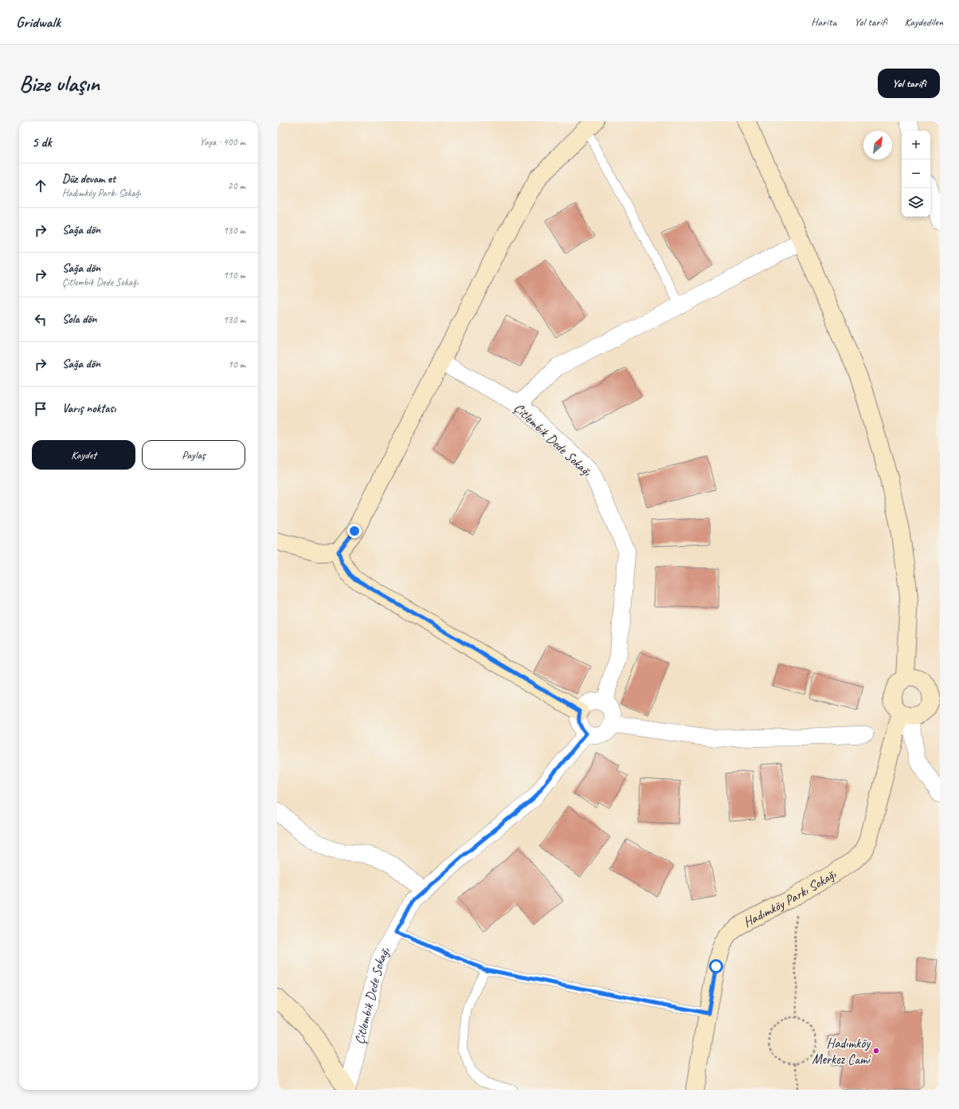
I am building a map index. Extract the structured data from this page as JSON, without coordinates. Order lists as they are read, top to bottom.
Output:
{
  "streets": {
    "main road": ["Hadımköy Parkı Sokağı"],
    "street": ["Çitlembik Dede Sokağı"]
  },
  "places": ["Hadımköy Merkez Cami"],
  "north": "top right",
  "page": {
    "header": "Gridwalk",
    "nav": ["Harita", "Yol tarifi", "Kaydedilen"],
    "buttons": [
      "Yol tarifi",
      ["Kaydet", "Paylaş"]
    ],
    "title": "Bize ulaşın",
    "heading": ["5 dk", "Yaya · 400 m"],
    "map_buttons": ["+", "−"],
    "list": [
      ["Düz devam et", "Hadımköy Parkı Sokağı", "20 m"],
      ["Sağa dön", "130 m"],
      ["Sağa dön", "Çitlembik Dede Sokağı", "110 m"],
      ["Sola dön", "130 m"],
      ["Sağa dön", "10 m"],
      "Varış noktası"
    ]
  }
}
